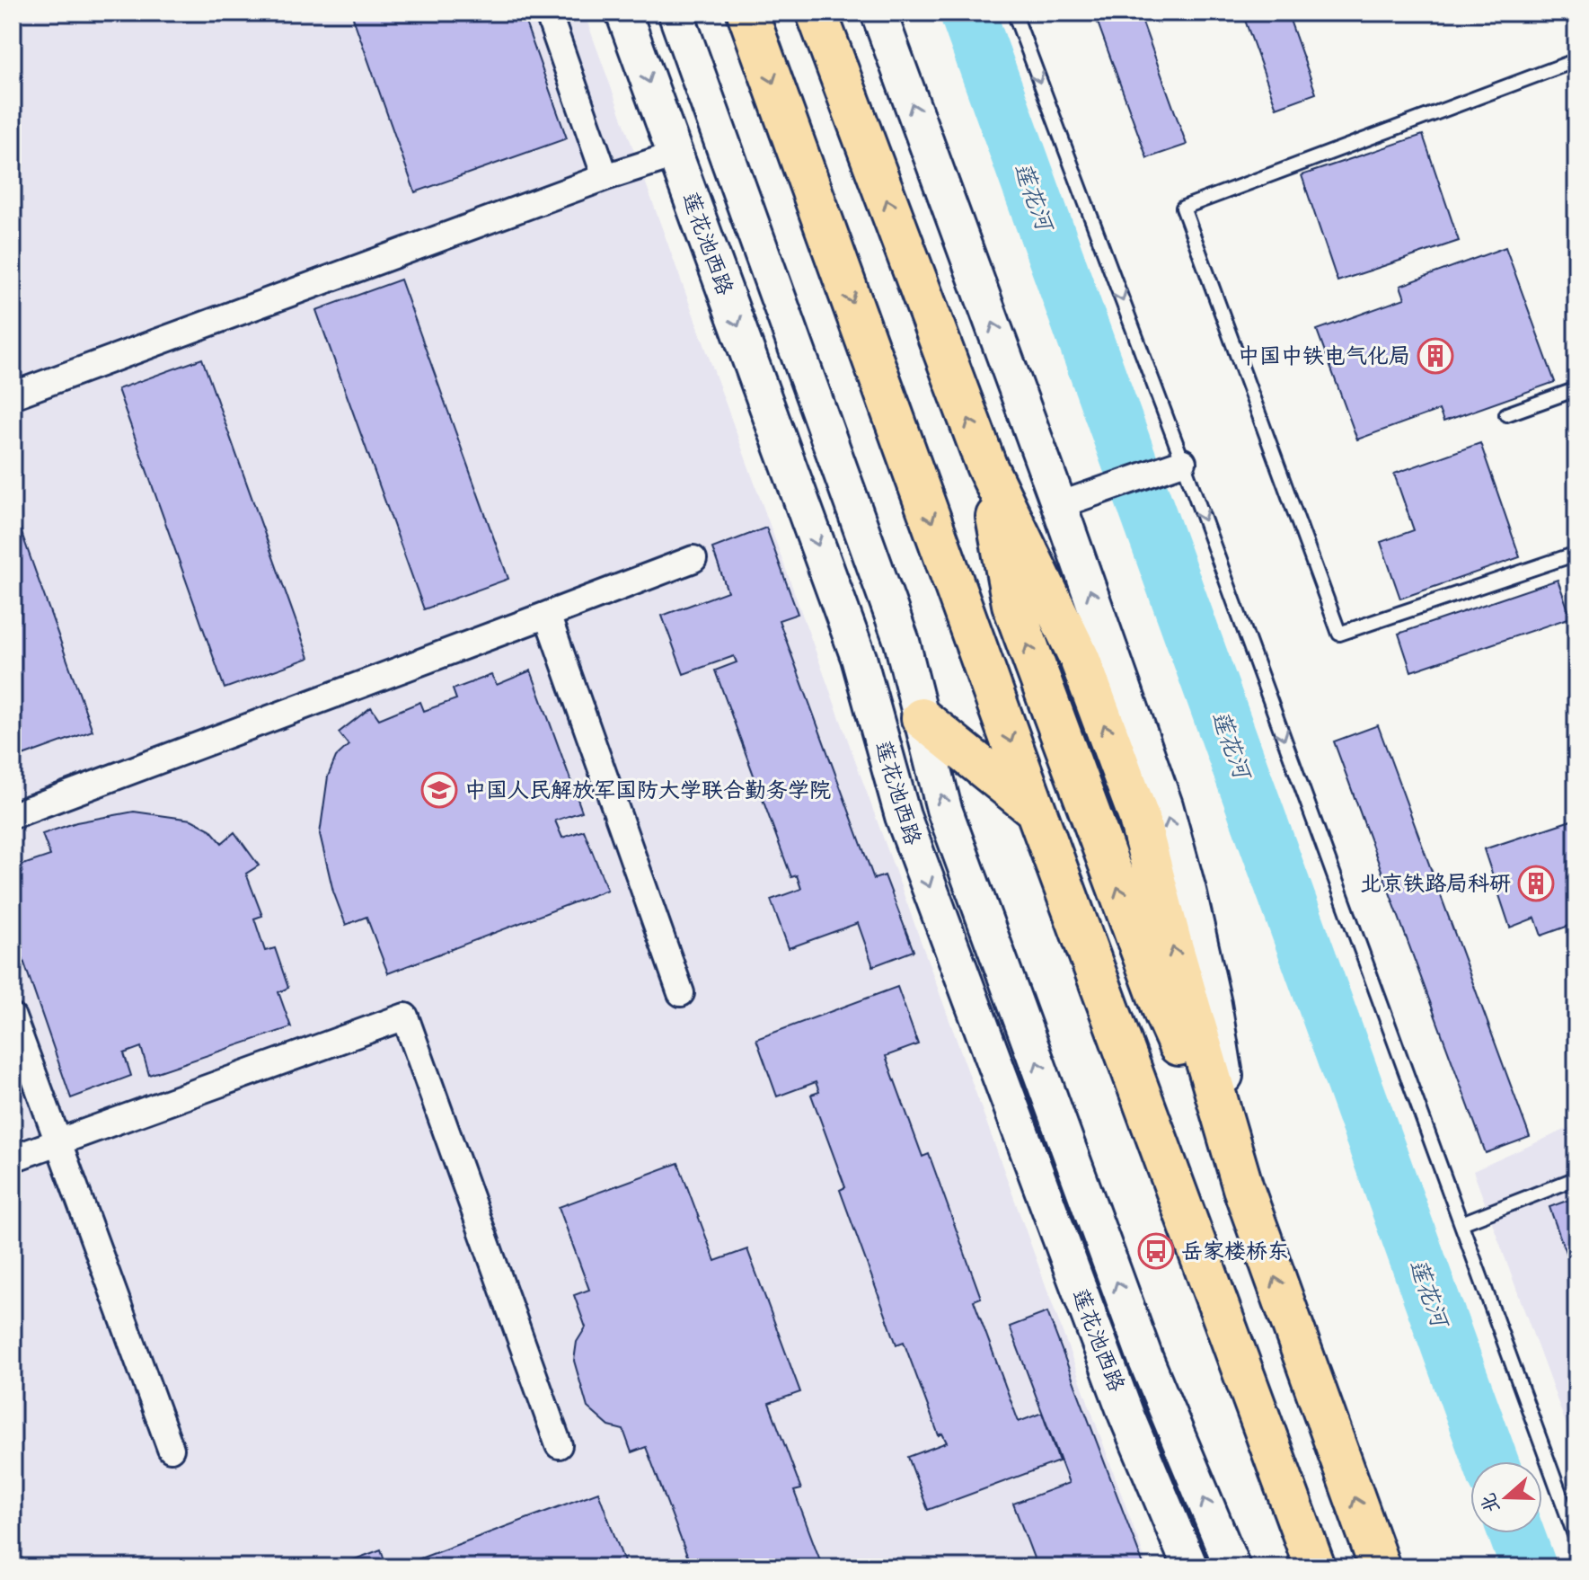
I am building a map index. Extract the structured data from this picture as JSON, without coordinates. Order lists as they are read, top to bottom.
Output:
{
  "streets": {
    "street": ["莲花池西路"]
  },
  "water": ["莲花河"],
  "places": {
    "building": ["中国中铁电气化局", "北京铁路局科研"],
    "school or university": ["中国人民解放军国防大学联合勤务学院"],
    "bus stop": ["岳家楼桥东"]
  },
  "north": "left"
}
